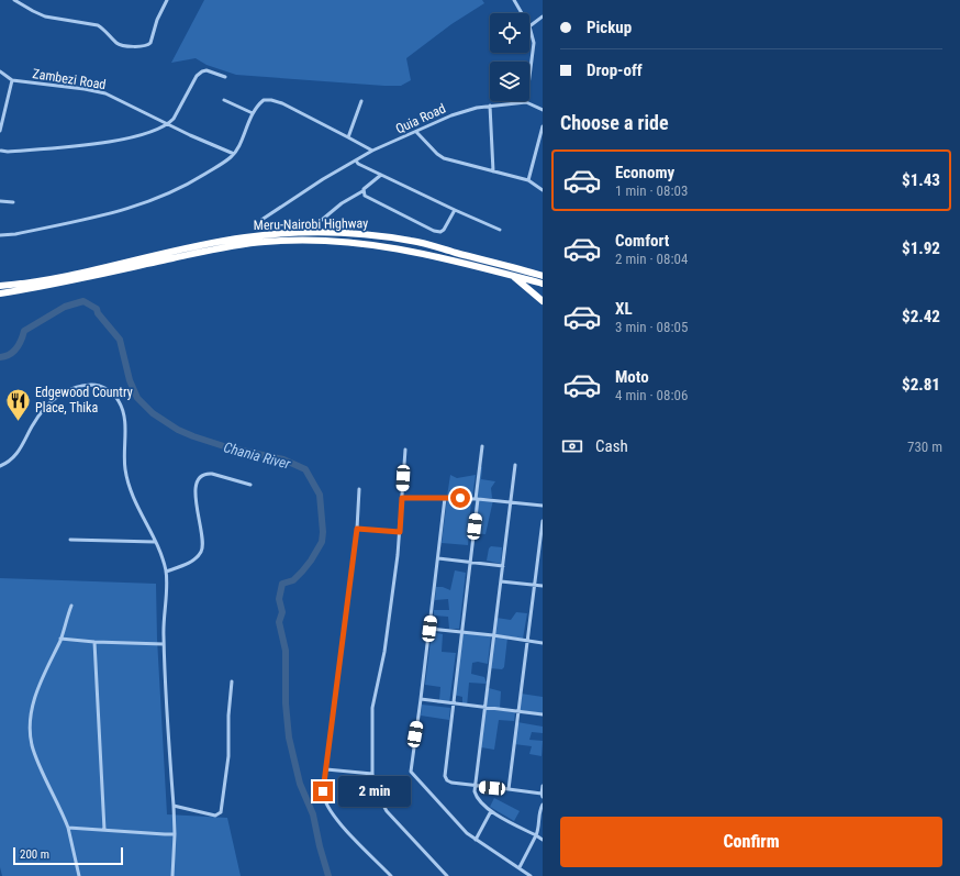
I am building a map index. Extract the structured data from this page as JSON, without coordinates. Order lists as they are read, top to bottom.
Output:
{
  "streets": {
    "highway": ["Meru-Nairobi Highway"],
    "street": ["Zambezi Road", "Quia Road"]
  },
  "water": ["Chania River"],
  "places": {
    "restaurant": ["Edgewood Country Place, Thika"]
  },
  "scale_bar": "200 m",
  "page": {
    "banner": ["Pickup", "Drop-off"],
    "heading": "Choose a ride",
    "list": [
      {
        "name": "Economy",
        "note": "1 min · 08:03",
        "value": "$1.43"
      },
      {
        "name": "Comfort",
        "note": "2 min · 08:04",
        "value": "$1.92"
      },
      {
        "name": "XL",
        "note": "3 min · 08:05",
        "value": "$2.42"
      },
      {
        "name": "Moto",
        "note": "4 min · 08:06",
        "value": "$2.81"
      }
    ],
    "pay": ["Cash", "730 m"],
    "bubble": "2 min",
    "buttons": "Confirm",
    "scale": "200 m"
  }
}
